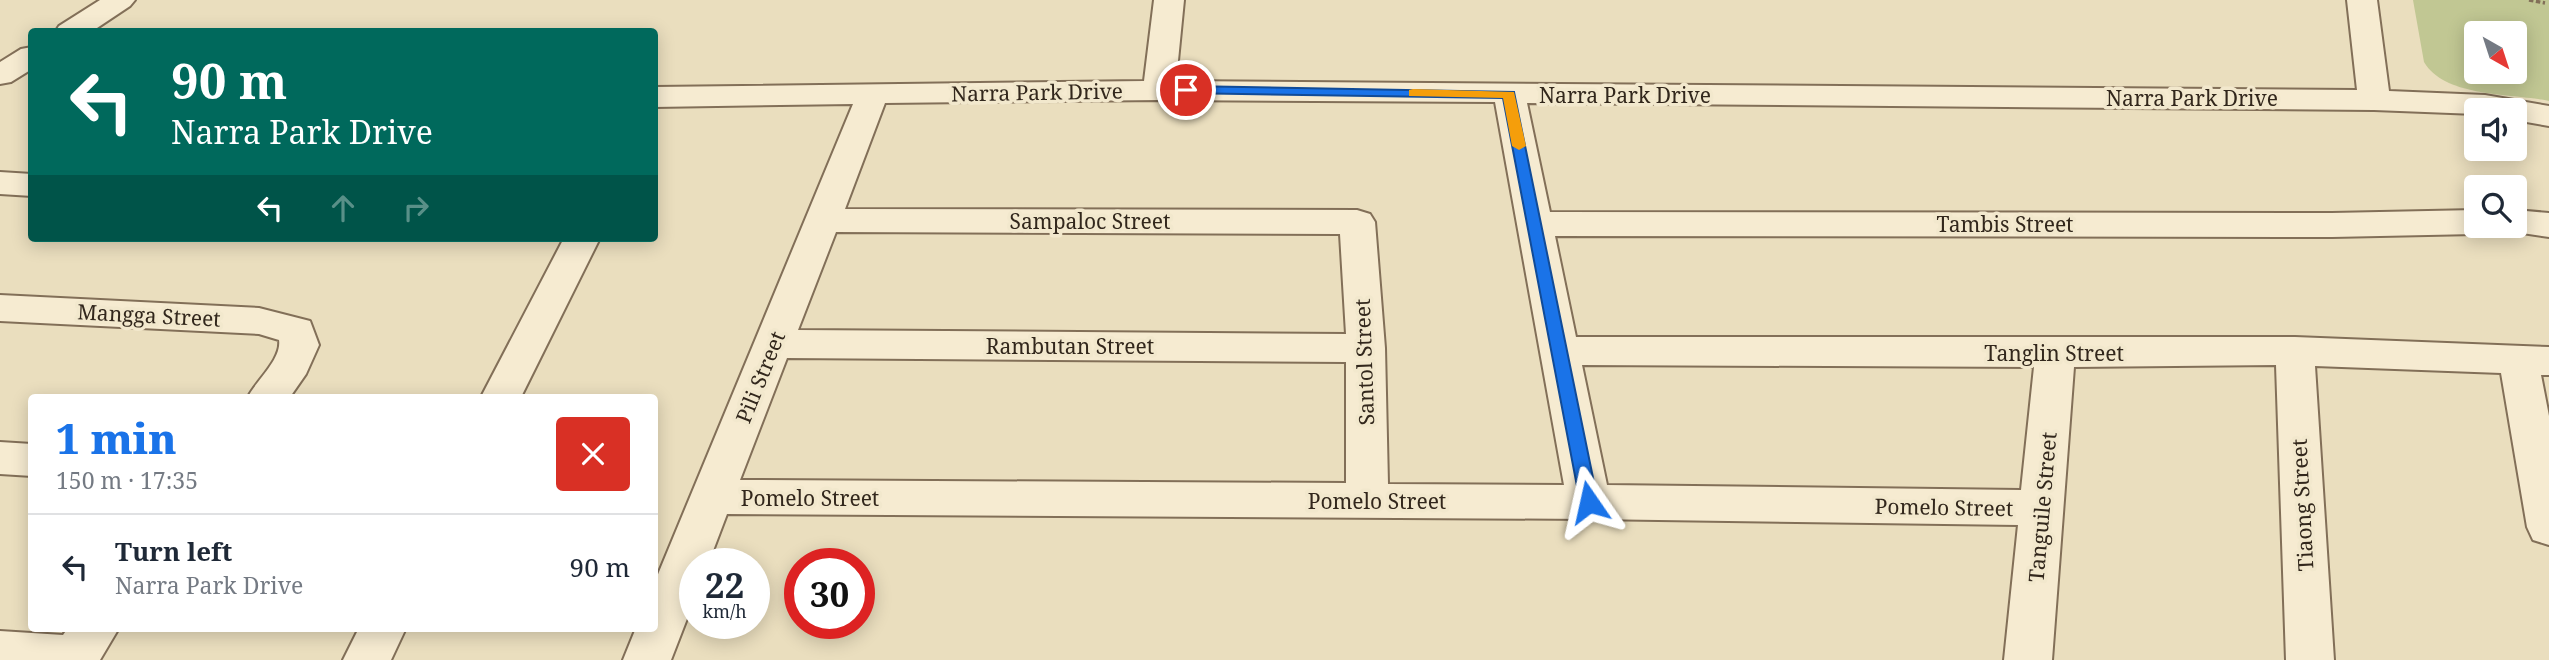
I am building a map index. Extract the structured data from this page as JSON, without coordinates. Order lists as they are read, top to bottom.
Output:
{
  "streets": {
    "street": [
      "Narra Park Drive",
      "Sampaloc Street",
      "Tambis Street",
      "Mangga Street",
      "Rambutan Street",
      "Tanglin Street",
      "Santol Street",
      "Pili Street",
      "Pomelo Street",
      "Tiaong Street",
      "Tanguile Street"
    ]
  },
  "crossings": [
    ["Narra Park Drive", "Pili Street"],
    ["Sampaloc Street", "Santol Street"],
    ["Sampaloc Street", "Pili Street"],
    ["Rambutan Street", "Santol Street"],
    ["Rambutan Street", "Pili Street"],
    ["Tanglin Street", "Tiaong Street"],
    ["Tanglin Street", "Tanguile Street"],
    ["Santol Street", "Pomelo Street"],
    ["Pili Street", "Pomelo Street"],
    ["Pomelo Street", "Tanguile Street"]
  ],
  "north": "bottom right",
  "page": {
    "turn": ["90 m", "Narra Park Drive"],
    "heading": ["1 min", "150 m · 17:35"],
    "list": [
      {
        "name": "Turn left",
        "note": "Narra Park Drive",
        "value": "90 m"
      }
    ],
    "speed": "22 km/h",
    "limit": "30"
  }
}
